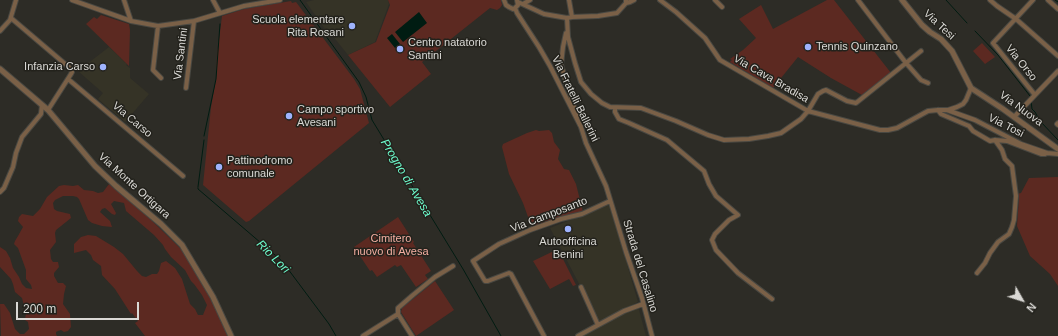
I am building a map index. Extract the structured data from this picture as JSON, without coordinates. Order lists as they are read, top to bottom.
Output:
{
  "streets": {
    "street": [
      "Via Tesi",
      "Via Santini",
      "Via Orso",
      "Via Cava Bradisa",
      "Via Fratelli Ballerini",
      "Via Nuova",
      "Via Carso",
      "Via Tosi",
      "Via Monte Ortigara",
      "Via Camposanto",
      "Strada del Casalino"
    ]
  },
  "crossings": [
    ["Via Tesi", "Via Nuova"],
    ["Via Tesi", "Via Tosi"],
    ["Via Cava Bradisa", "Via Tosi"],
    ["Via Fratelli Ballerini", "Via Camposanto"],
    ["Via Fratelli Ballerini", "Strada del Casalino"],
    ["Via Nuova", "Via Tosi"],
    ["Via Camposanto", "Strada del Casalino"]
  ],
  "water": ["Progno di Avesa", "Rio Lori"],
  "parks": ["Cimitero nuovo di Avesa"],
  "places": [
    "Scuola elementare Rita Rosani",
    "Tennis Quinzano",
    "Centro natatorio Santini",
    "Infanzia Carso",
    "Campo sportivo Avesani",
    "Pattinodromo comunale",
    "Autoofficina Benini"
  ],
  "scale_bar": "200 m",
  "north": "bottom right"
}
